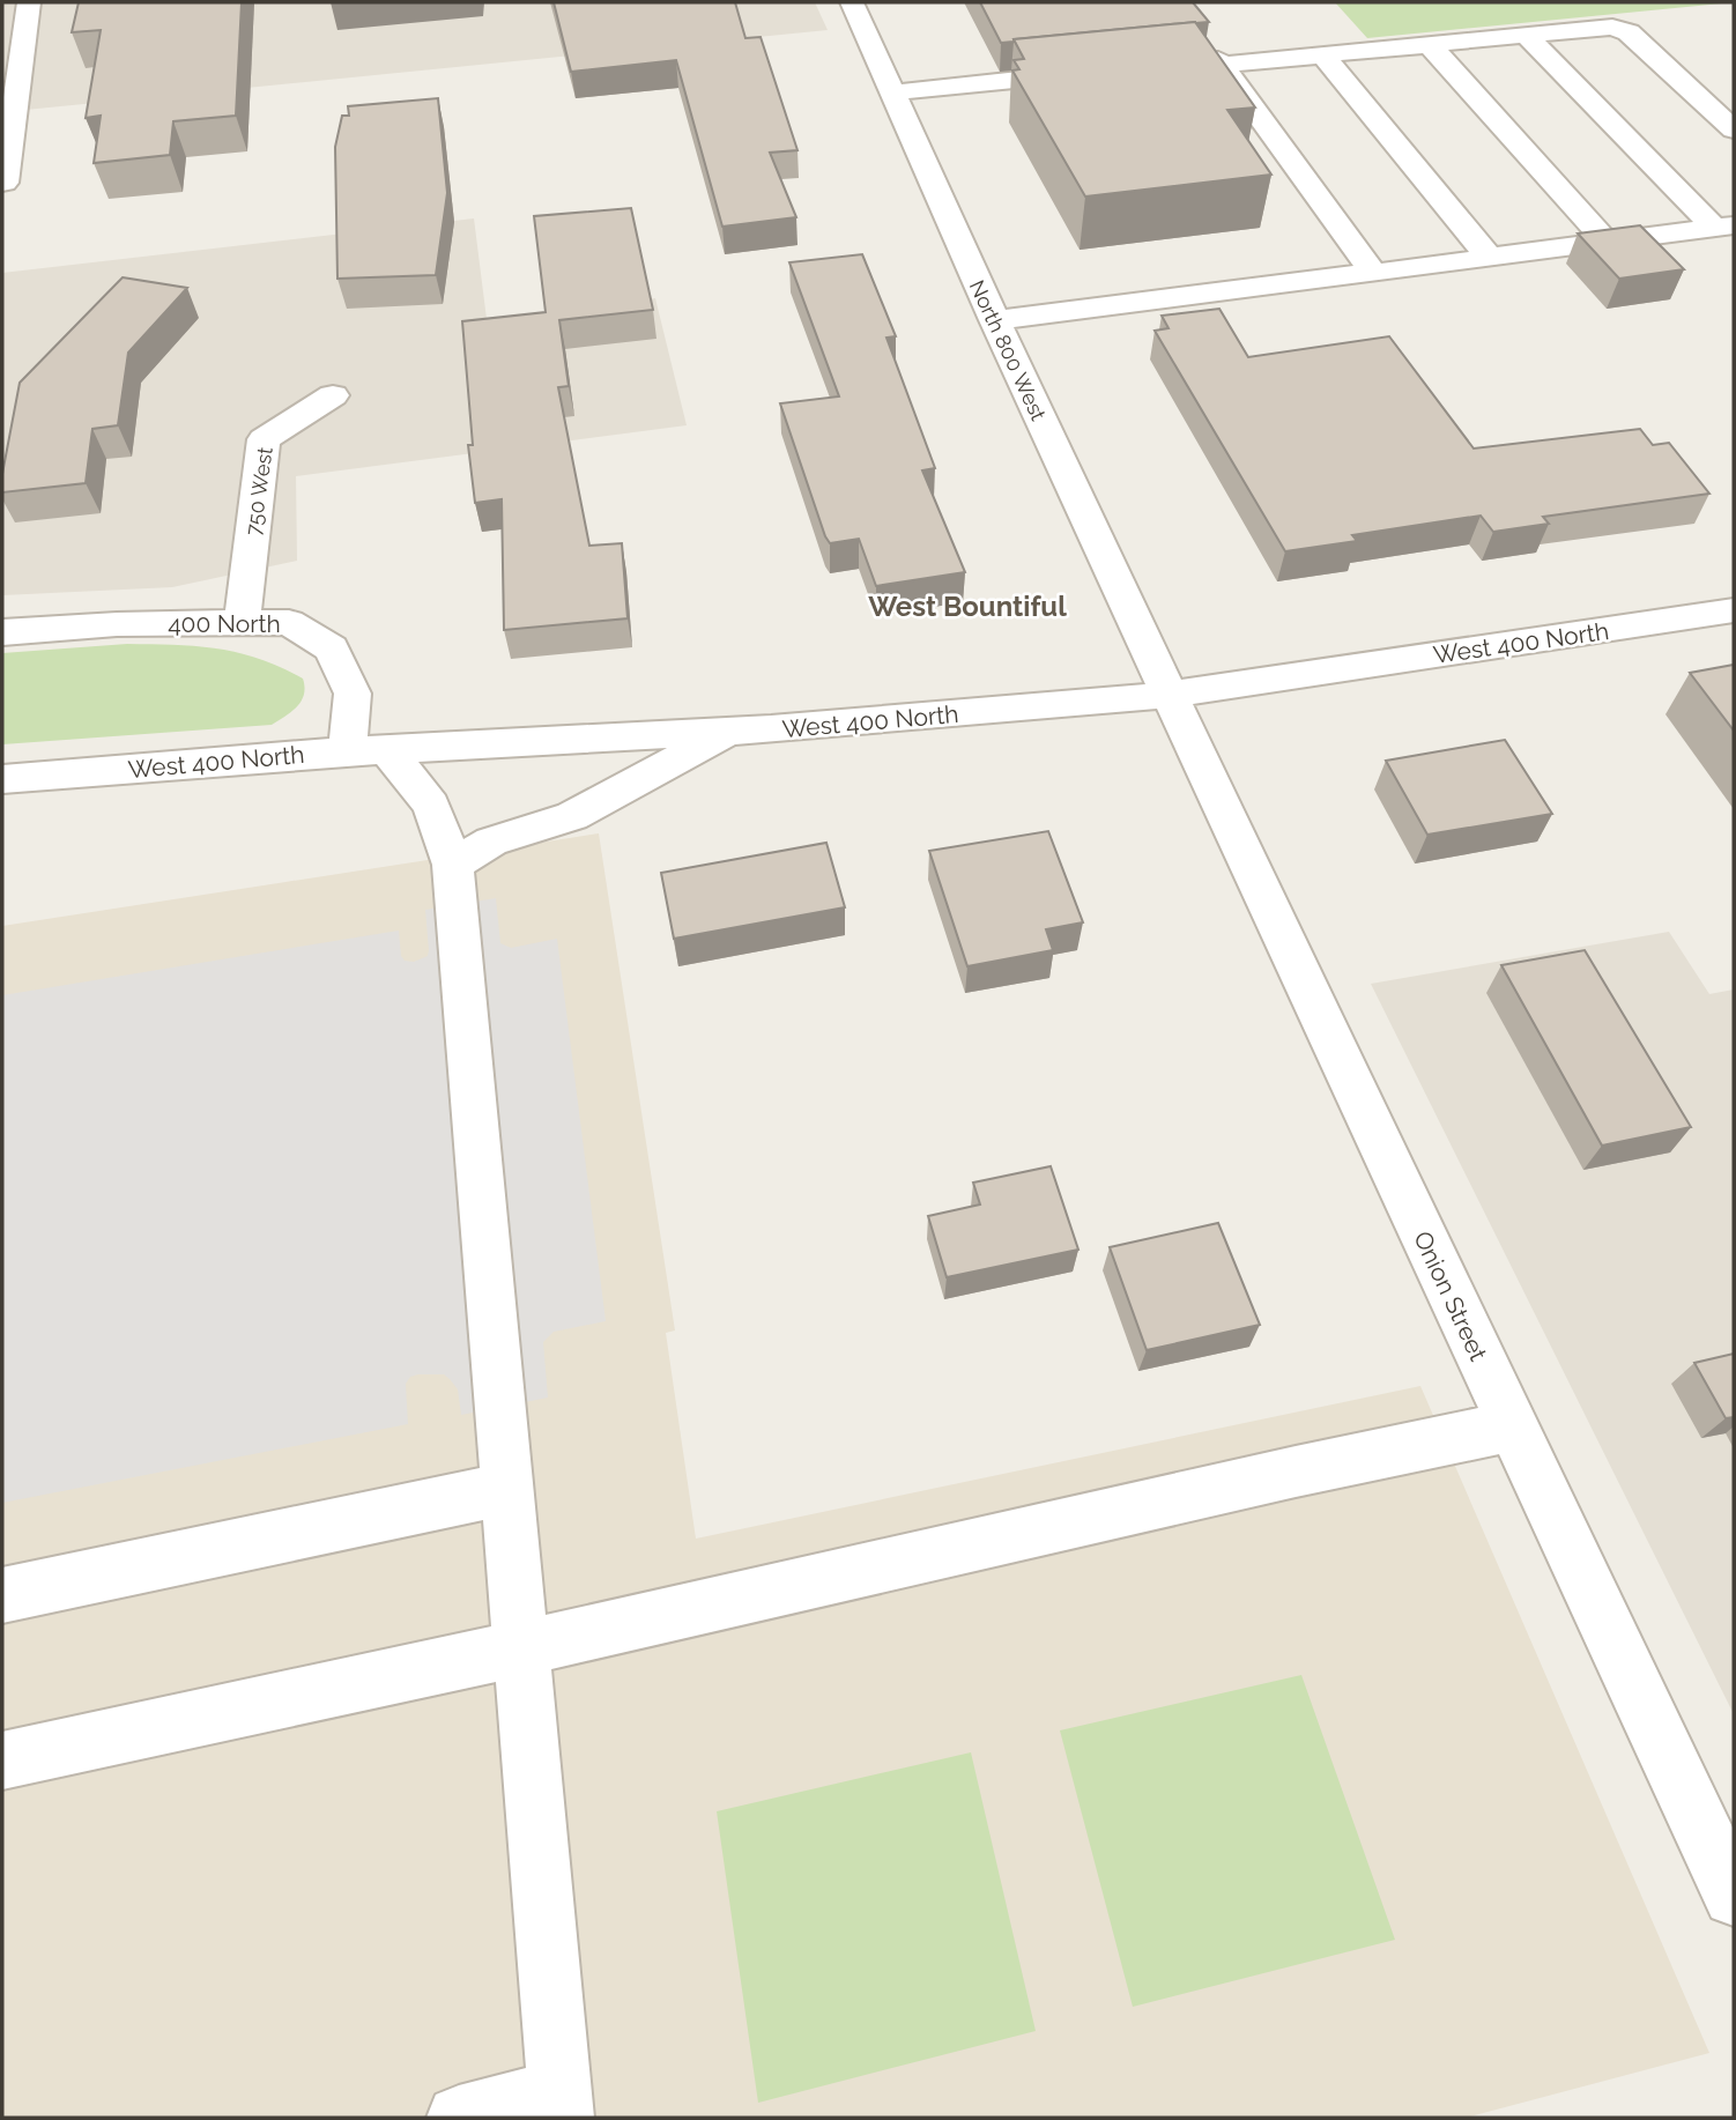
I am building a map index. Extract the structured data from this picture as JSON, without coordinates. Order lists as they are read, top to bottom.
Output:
{
  "streets": {
    "street": [
      "North 800 West",
      "750 West",
      "400 North",
      "West 400 North",
      "Onion Street"
    ]
  },
  "crossings": [
    ["North 800 West", "West 400 North"],
    ["North 800 West", "Onion Street"],
    ["750 West", "400 North"],
    ["400 North", "West 400 North"],
    ["West 400 North", "Onion Street"]
  ],
  "districts": ["West Bountiful"]
}
